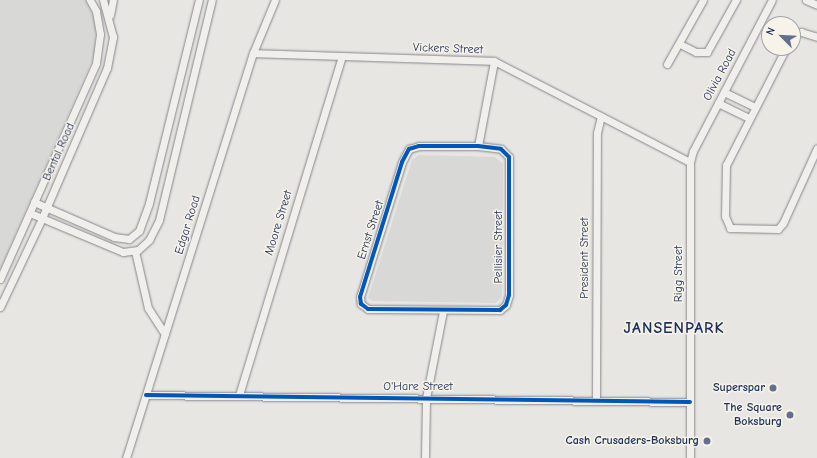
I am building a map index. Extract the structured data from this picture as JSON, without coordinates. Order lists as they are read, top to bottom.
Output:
{
  "streets": {
    "street": [
      "Vickers Street",
      "Olivia Road",
      "Bental Road",
      "Moore Street",
      "Edgar Road",
      "Ernst Street",
      "Pellisier Street",
      "President Street",
      "Rigg Street",
      "O'Hare Street"
    ]
  },
  "crossings": [
    ["Vickers Street", "Olivia Road"],
    ["Vickers Street", "Moore Street"],
    ["Vickers Street", "Edgar Road"],
    ["Vickers Street", "President Street"],
    ["Vickers Street", "Rigg Street"],
    ["Olivia Road", "Rigg Street"],
    ["Moore Street", "O'Hare Street"],
    ["Edgar Road", "O'Hare Street"],
    ["Ernst Street", "Pellisier Street"],
    ["President Street", "O'Hare Street"],
    ["Rigg Street", "O'Hare Street"]
  ],
  "districts": ["JANSENPARK"],
  "places": ["Superspar", "The Square Boksburg", "Cash Crusaders-Boksburg"],
  "north": "top left"
}
